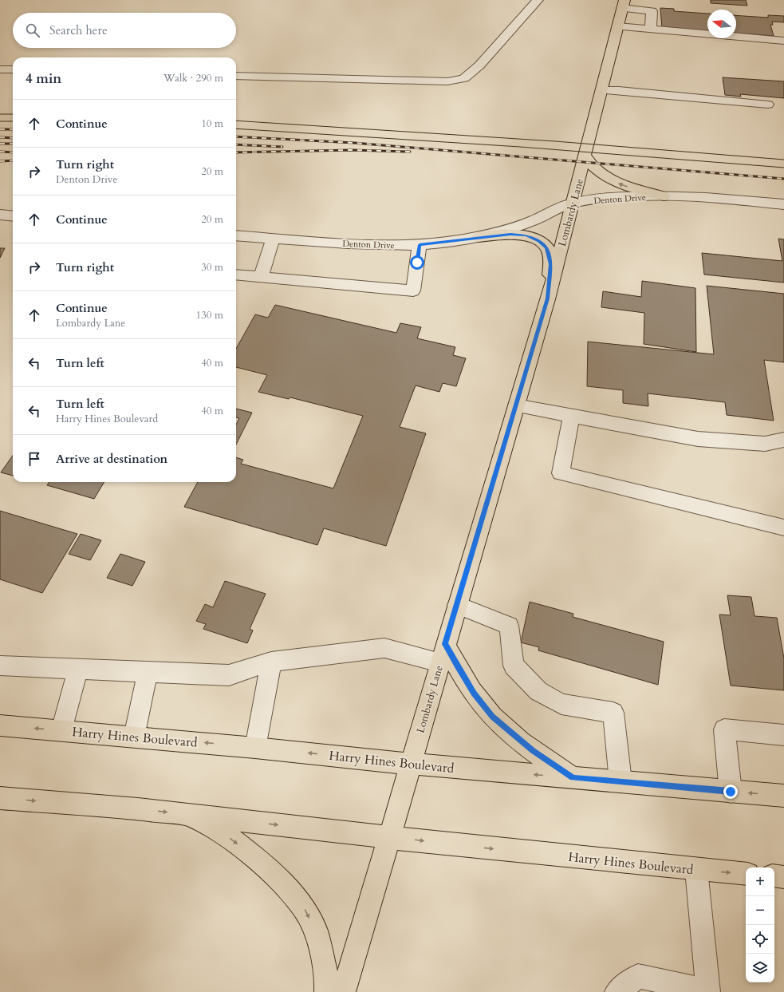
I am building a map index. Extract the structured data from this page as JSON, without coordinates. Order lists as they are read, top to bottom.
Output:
{
  "streets": {
    "main road": ["Lombardy Lane", "Harry Hines Boulevard"],
    "street": ["Denton Drive"]
  },
  "crossings": [
    ["Denton Drive", "Lombardy Lane"],
    ["Lombardy Lane", "Harry Hines Boulevard"]
  ],
  "north": "left",
  "page": {
    "search": "Search here",
    "heading": ["4 min", "Walk · 290 m"],
    "list": [
      ["Continue", "10 m"],
      ["Turn right", "Denton Drive", "20 m"],
      ["Continue", "20 m"],
      ["Turn right", "30 m"],
      ["Continue", "Lombardy Lane", "130 m"],
      ["Turn left", "40 m"],
      ["Turn left", "Harry Hines Boulevard", "40 m"],
      "Arrive at destination"
    ],
    "map_buttons": ["+", "−"]
  }
}
